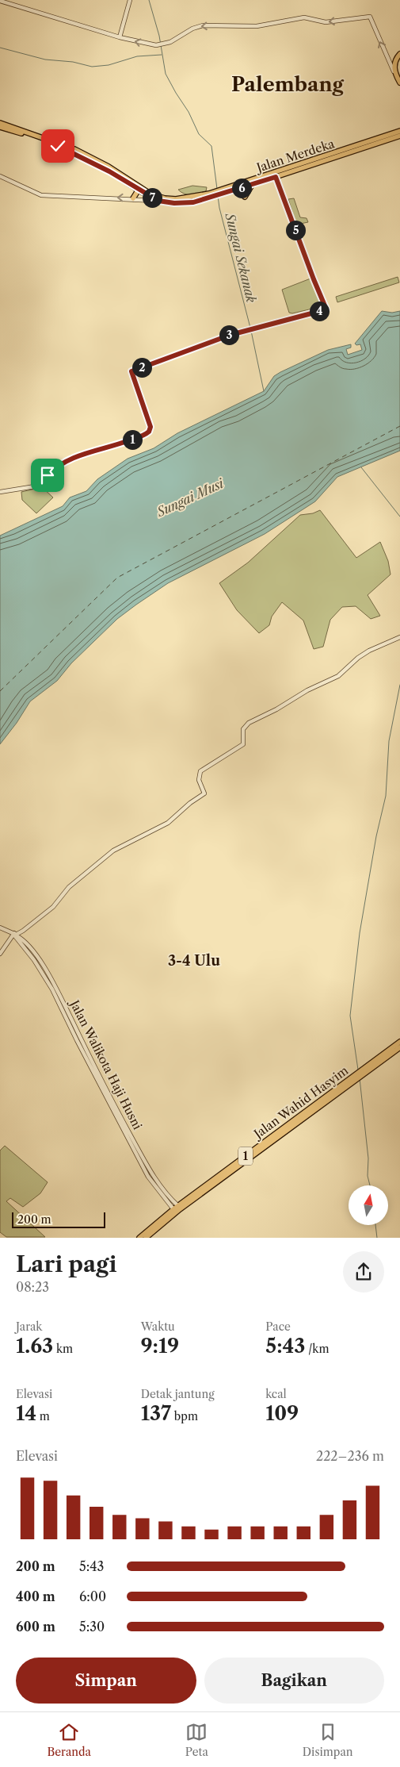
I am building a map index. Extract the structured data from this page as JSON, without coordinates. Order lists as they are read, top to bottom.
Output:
{
  "streets": {
    "main road": ["Jalan Merdeka", "Jalan Wahid Hasyim", "1"],
    "street": ["Jalan Walikota Haji Husni"]
  },
  "crossings": [
    ["Jalan Walikota Haji Husni", "Jalan Wahid Hasyim"]
  ],
  "districts": ["Palembang", "3-4 Ulu"],
  "water": ["Sungai Sekanak", "Sungai Musi"],
  "scale_bar": "200 m",
  "north": "top",
  "page": {
    "pins": [
      "6",
      "7",
      "5",
      "4",
      "3",
      "2",
      "1"
    ],
    "scale": "200 m",
    "heading": ["Lari pagi", "08:23"],
    "stats": [
      ["Jarak", "1.63 km"],
      ["Waktu", "9:19"],
      ["Pace", "5:43 /km"],
      ["Elevasi", "14 m"],
      ["Detak jantung", "137 bpm"],
      ["kcal", "109"]
    ],
    "chart": ["Elevasi", "222–236 m"],
    "list": [
      {
        "name": "200 m",
        "note": "5:43"
      },
      {
        "name": "400 m",
        "note": "6:00"
      },
      {
        "name": "600 m",
        "note": "5:30"
      }
    ],
    "buttons": ["Simpan", "Bagikan"],
    "tabs": ["Beranda", "Peta", "Disimpan"]
  }
}
